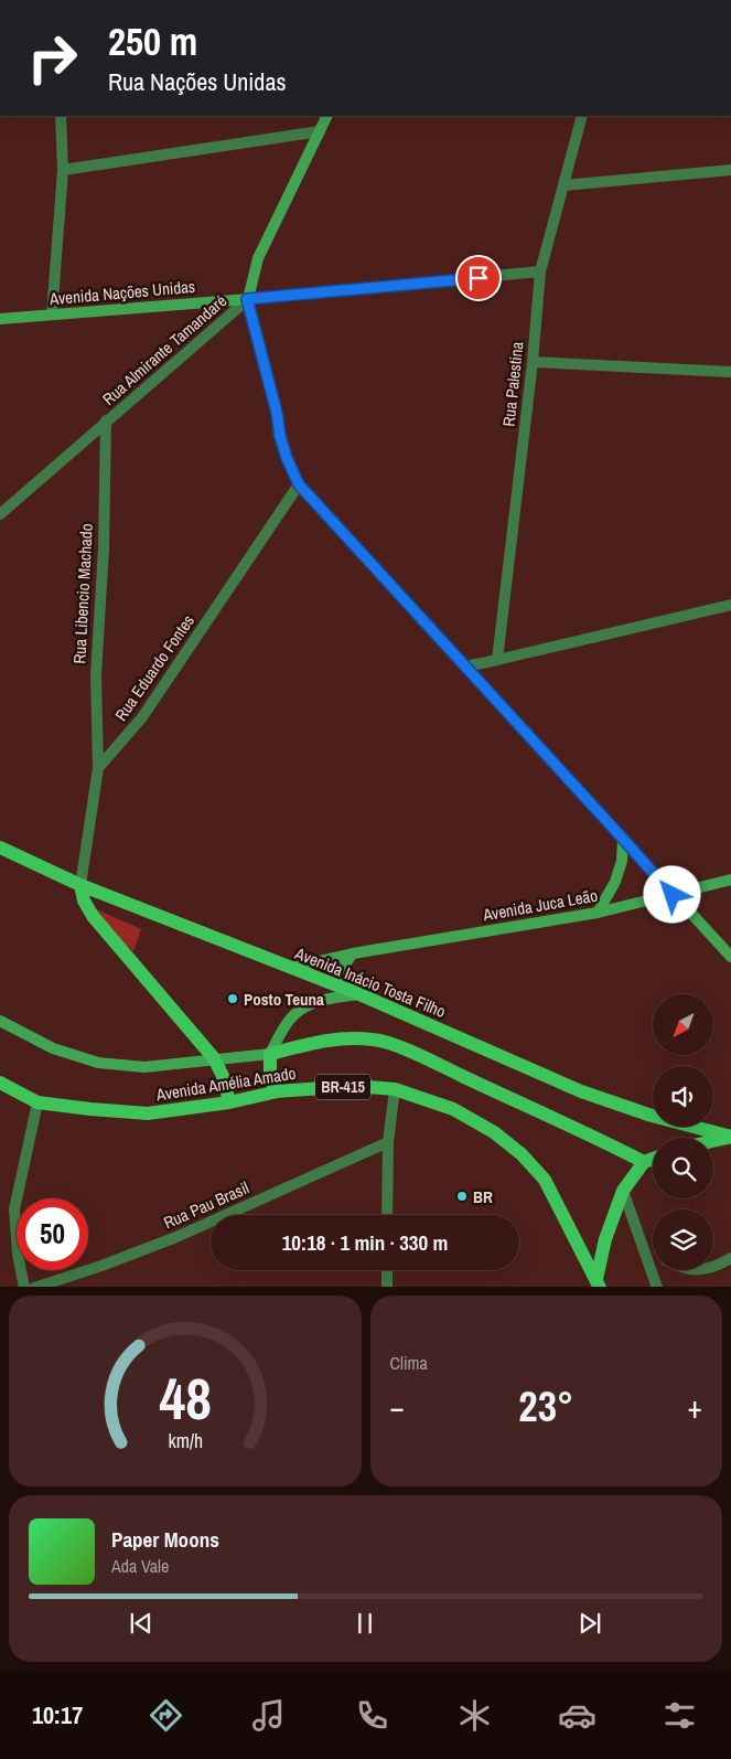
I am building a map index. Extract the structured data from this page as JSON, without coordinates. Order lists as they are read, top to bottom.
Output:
{
  "streets": {
    "main road": [
      "Avenida Nações Unidas",
      "Rua Almirante Tamandaré",
      "Avenida Juca Leão",
      "Avenida Inácio Tosta Filho",
      "Avenida Amélia Amado",
      "BR-415"
    ],
    "street": [
      "Rua Palestina",
      "Rua Libencio Machado",
      "Rua Eduardo Fontes",
      "Rua Pau Brasil"
    ]
  },
  "crossings": [
    ["Avenida Nações Unidas", "Rua Almirante Tamandaré"],
    ["Rua Almirante Tamandaré", "Rua Libencio Machado"],
    ["Rua Libencio Machado", "Rua Eduardo Fontes"],
    ["Avenida Juca Leão", "Avenida Inácio Tosta Filho"]
  ],
  "places": ["Posto Teuna", "BR"],
  "north": "bottom left",
  "page": {
    "turn": ["250 m", "Rua Nações Unidas"],
    "limit": "50",
    "trip": "10:18 · 1 min · 330 m",
    "tile": "Clima",
    "heat": ["−", "23°", "+"],
    "song": ["Paper Moons", "Ada Vale"],
    "tabs": "10:17",
    "gauge": ["48", "km/h"]
  }
}
